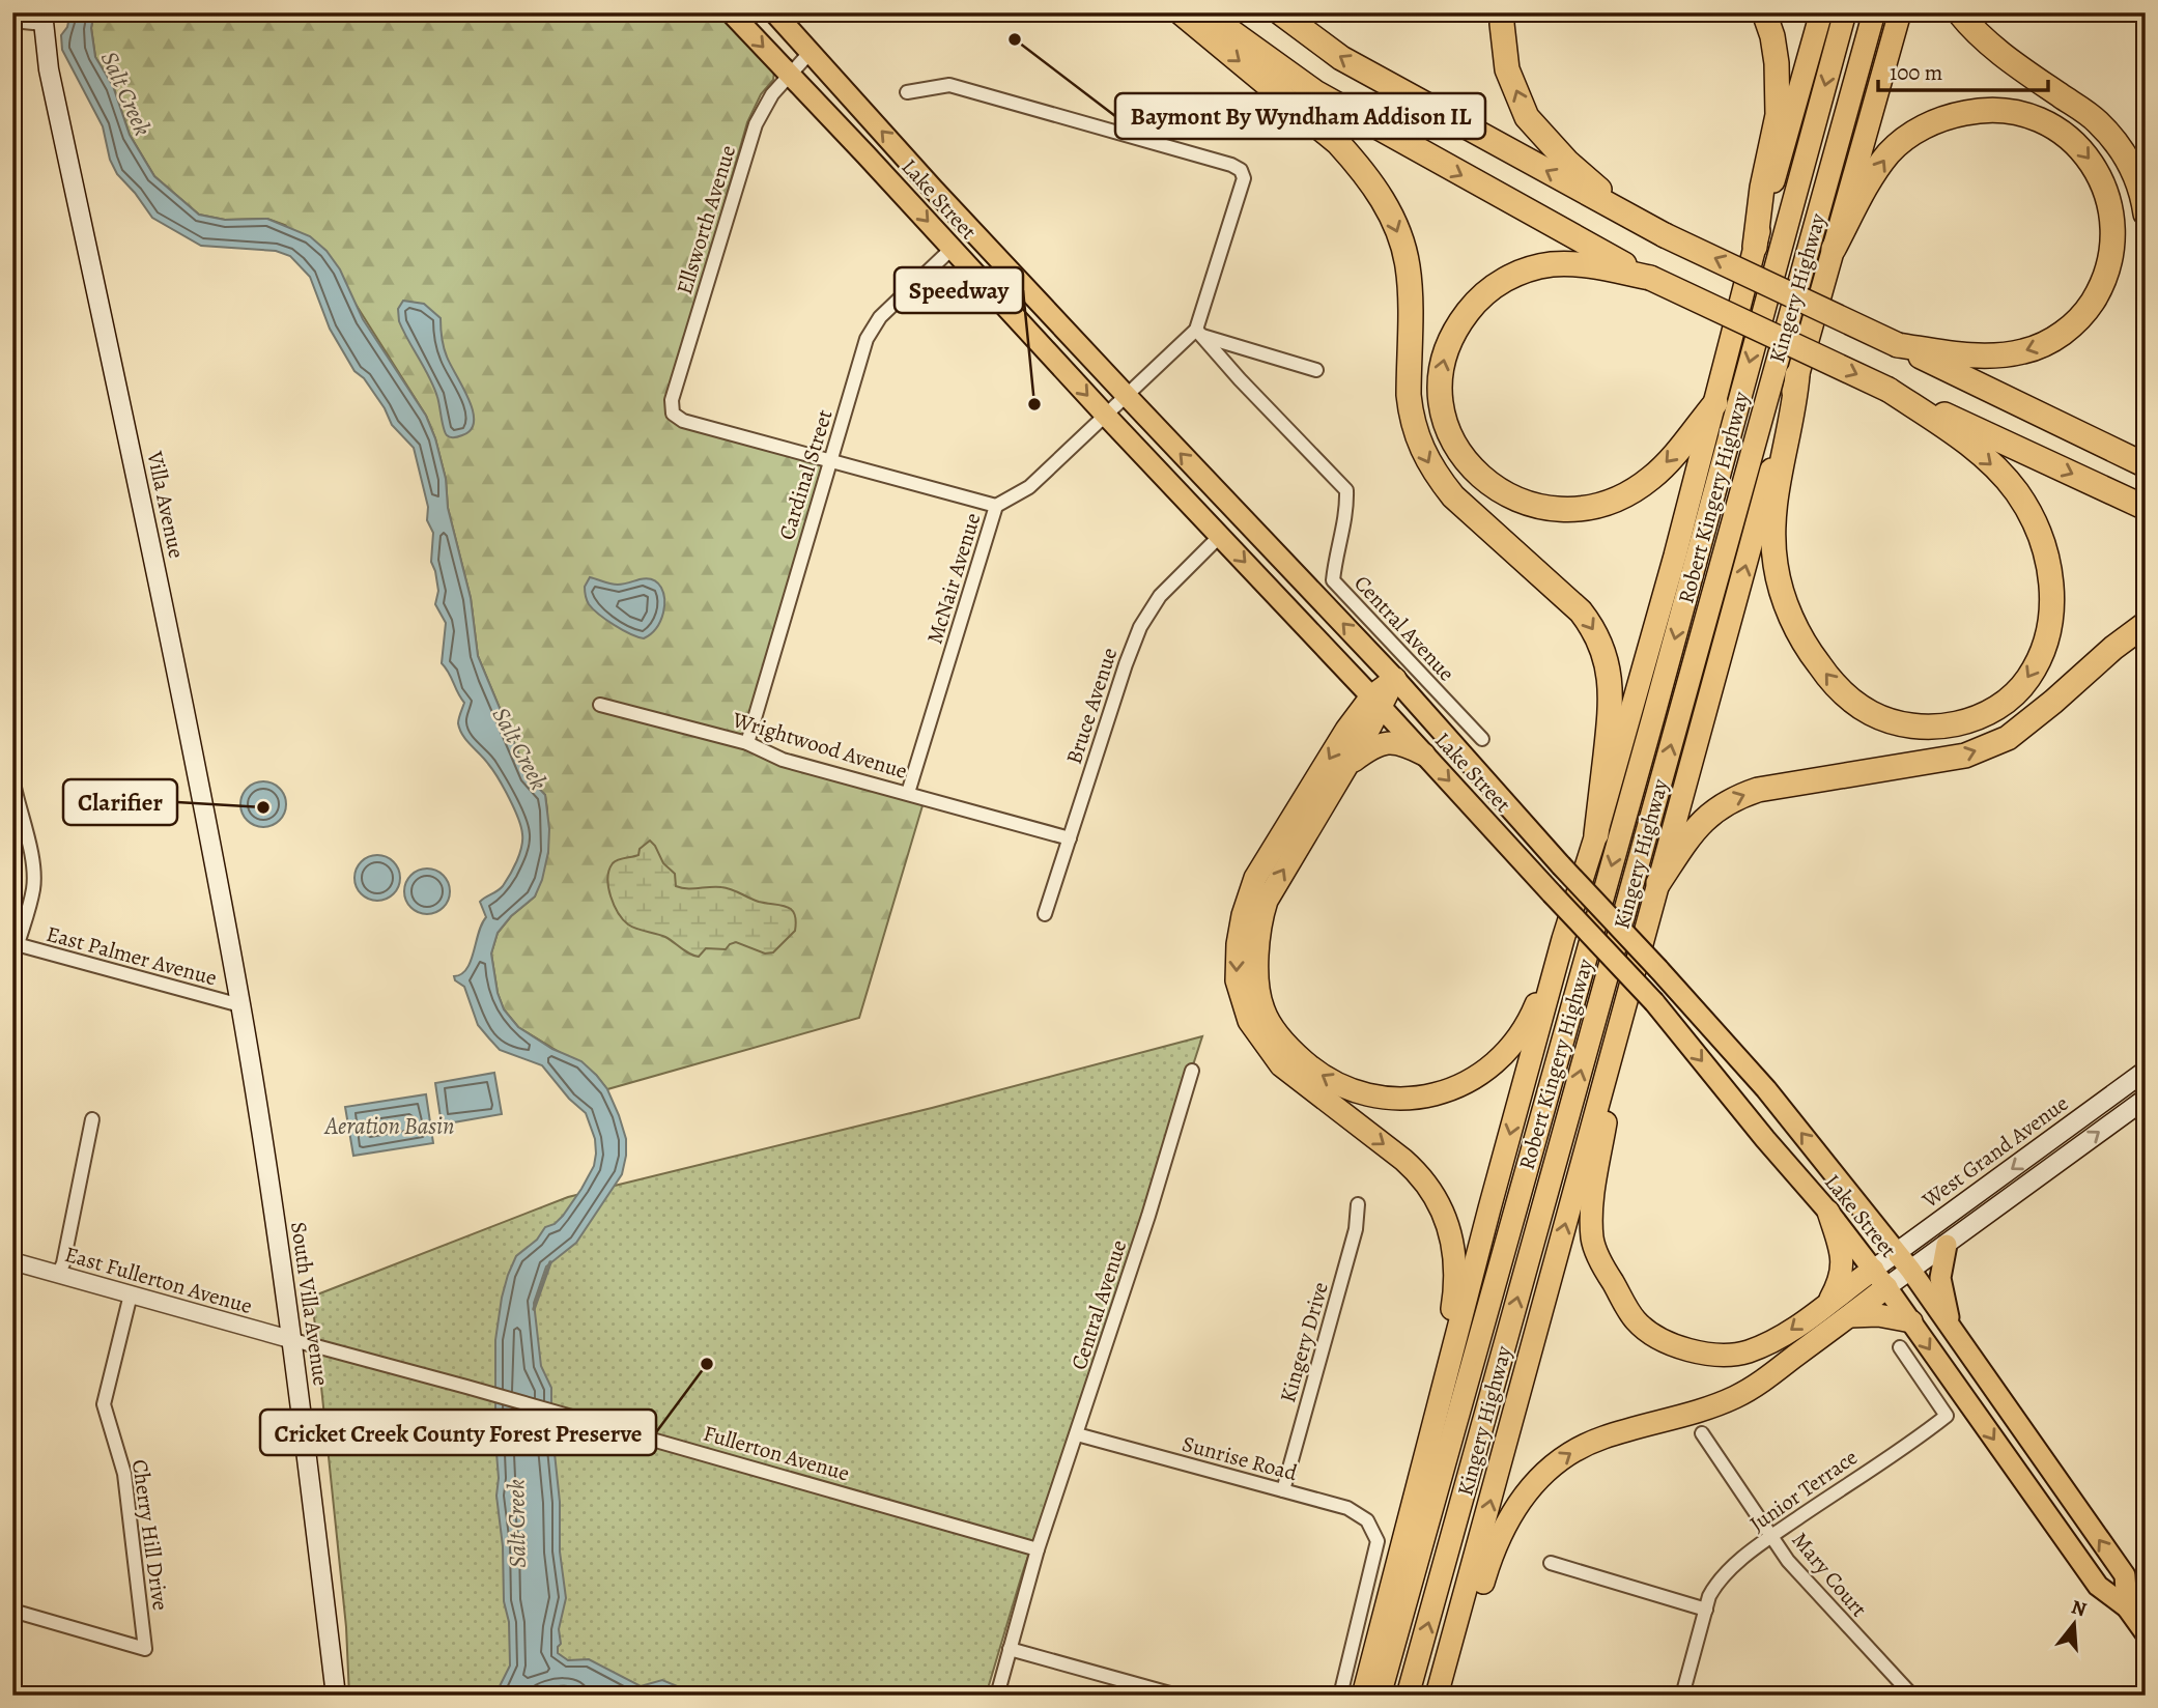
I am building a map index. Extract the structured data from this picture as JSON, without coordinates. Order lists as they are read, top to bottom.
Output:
{
  "streets": {
    "highway": ["Kingery Highway", "Robert Kingery Highway"],
    "main road": [
      "Lake Street",
      "Villa Avenue",
      "West Grand Avenue",
      "South Villa Avenue"
    ],
    "street": [
      "Ellsworth Avenue",
      "Cardinal Street",
      "McNair Avenue",
      "Central Avenue",
      "Bruce Avenue",
      "Wrightwood Avenue",
      "East Palmer Avenue",
      "East Fullerton Avenue",
      "Kingery Drive",
      "Fullerton Avenue",
      "Sunrise Road",
      "Junior Terrace",
      "Cherry Hill Drive",
      "Mary Court"
    ]
  },
  "crossings": [
    ["Lake Street", "Ellsworth Avenue"],
    ["Lake Street", "Cardinal Street"],
    ["Lake Street", "McNair Avenue"],
    ["Lake Street", "Bruce Avenue"],
    ["Lake Street", "West Grand Avenue"],
    ["Ellsworth Avenue", "Cardinal Street"],
    ["Cardinal Street", "Wrightwood Avenue"],
    ["Villa Avenue", "East Palmer Avenue"],
    ["Villa Avenue", "South Villa Avenue"],
    ["McNair Avenue", "Central Avenue"],
    ["McNair Avenue", "Wrightwood Avenue"],
    ["Central Avenue", "Fullerton Avenue"],
    ["Central Avenue", "Sunrise Road"],
    ["Bruce Avenue", "Wrightwood Avenue"],
    ["East Palmer Avenue", "South Villa Avenue"],
    ["East Fullerton Avenue", "South Villa Avenue"],
    ["East Fullerton Avenue", "Fullerton Avenue"],
    ["East Fullerton Avenue", "Cherry Hill Drive"],
    ["South Villa Avenue", "Fullerton Avenue"],
    ["Kingery Drive", "Sunrise Road"],
    ["Junior Terrace", "Mary Court"]
  ],
  "water": ["Salt Creek", "Aeration Basin"],
  "places": [
    "Baymont By Wyndham Addison IL",
    "Speedway",
    "Clarifier",
    "Cricket Creek County Forest Preserve"
  ],
  "scale_bar": "100 m",
  "north": "top"
}
